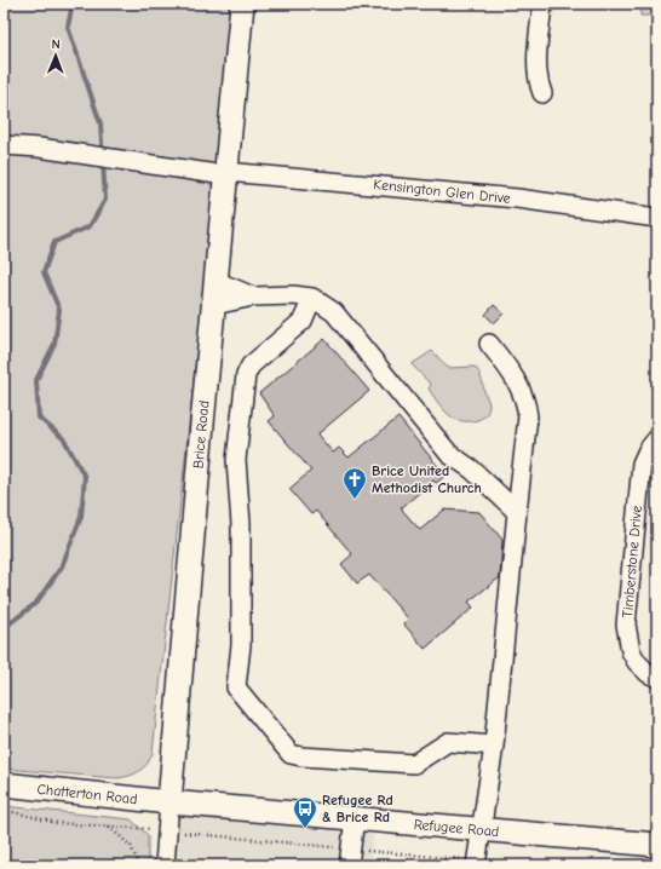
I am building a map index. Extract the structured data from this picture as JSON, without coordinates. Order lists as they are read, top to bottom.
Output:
{
  "streets": {
    "main road": ["Brice Road", "Chatterton Road", "Refugee Road"],
    "street": ["Kensington Glen Drive", "Timberstone Drive"]
  },
  "crossings": [
    ["Kensington Glen Drive", "Brice Road"],
    ["Brice Road", "Chatterton Road"],
    ["Brice Road", "Refugee Road"],
    ["Chatterton Road", "Refugee Road"]
  ],
  "places": {
    "church": ["Brice United Methodist Church"],
    "bus stop": ["Refugee Rd & Brice Rd"]
  },
  "north": "top"
}
